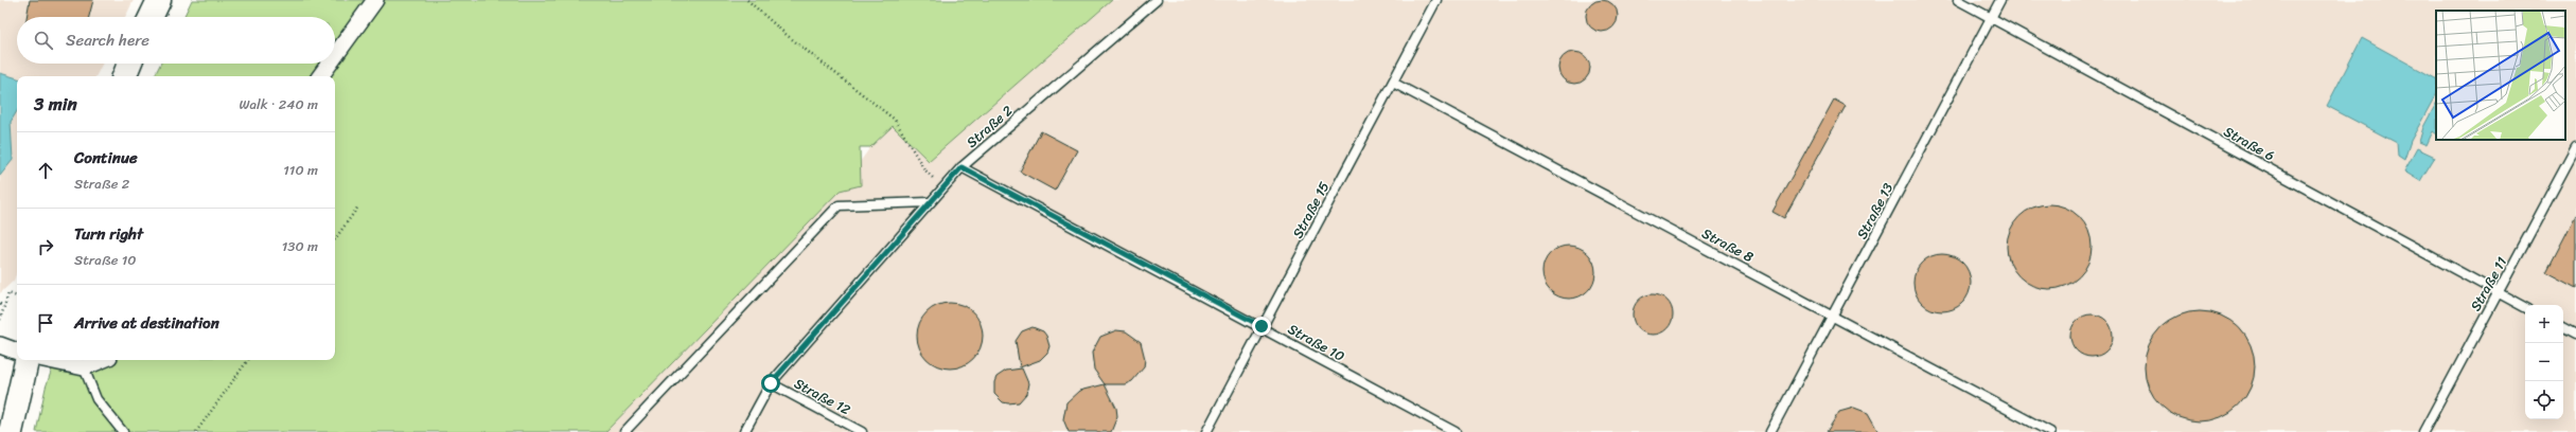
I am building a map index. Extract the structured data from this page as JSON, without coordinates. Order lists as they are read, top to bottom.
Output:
{
  "streets": {
    "lane": [
      "Straße 2",
      "Straße 6",
      "Straße 15",
      "Straße 13",
      "Straße 8",
      "Straße 11",
      "Straße 10",
      "Straße 12"
    ]
  },
  "crossings": [
    ["Straße 2", "Straße 10"],
    ["Straße 2", "Straße 12"],
    ["Straße 6", "Straße 13"],
    ["Straße 6", "Straße 11"],
    ["Straße 15", "Straße 8"],
    ["Straße 15", "Straße 10"],
    ["Straße 13", "Straße 8"]
  ],
  "page": {
    "search": "Search here",
    "heading": ["3 min", "Walk · 240 m"],
    "list": [
      ["Continue", "Straße 2", "110 m"],
      ["Turn right", "Straße 10", "130 m"],
      "Arrive at destination"
    ],
    "map_buttons": ["+", "−"]
  }
}
